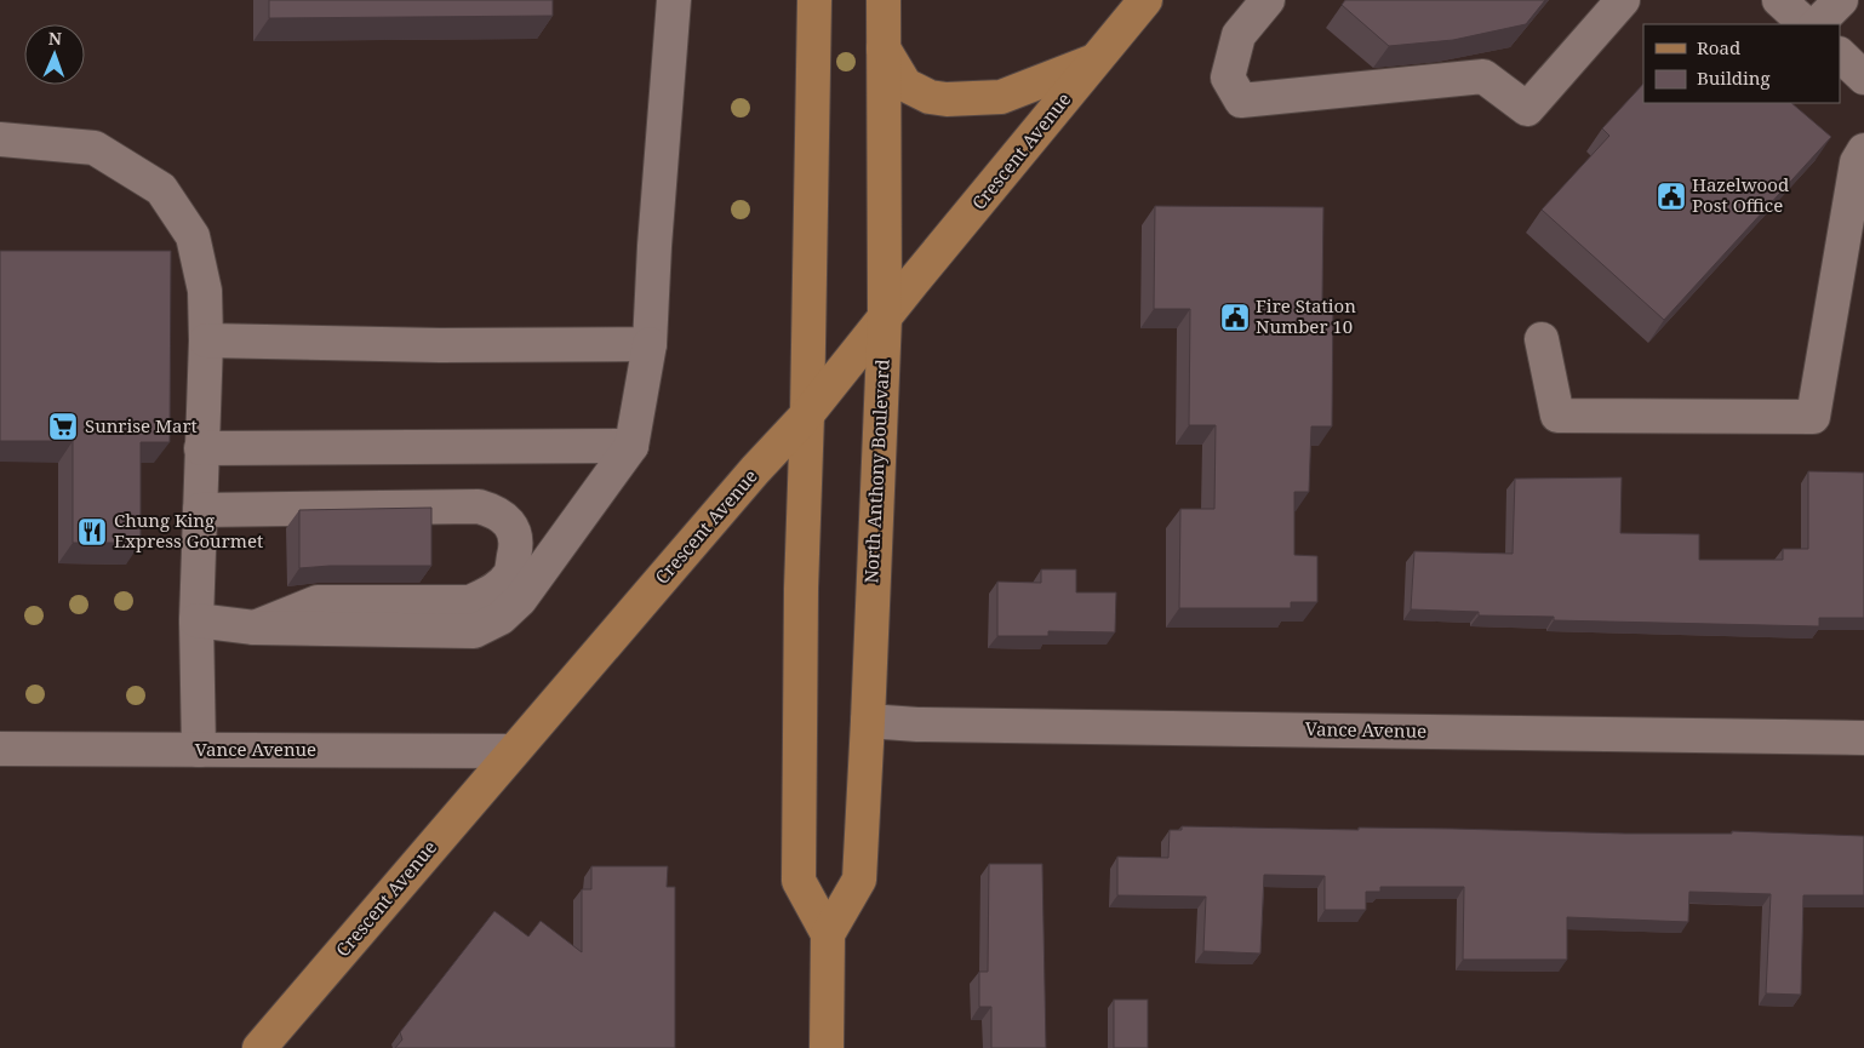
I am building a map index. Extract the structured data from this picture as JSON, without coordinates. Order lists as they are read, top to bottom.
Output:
{
  "streets": {
    "main road": ["Crescent Avenue", "North Anthony Boulevard"],
    "street": ["Vance Avenue"]
  },
  "crossings": [
    ["Crescent Avenue", "North Anthony Boulevard"],
    ["Crescent Avenue", "Vance Avenue"],
    ["North Anthony Boulevard", "Vance Avenue"]
  ],
  "places": {
    "public building": ["Hazelwood Post Office", "Fire Station Number 10"],
    "supermarket": ["Sunrise Mart"],
    "restaurant": ["Chung King Express Gourmet"]
  },
  "legend": ["Road", "Building"],
  "north": "top"
}
